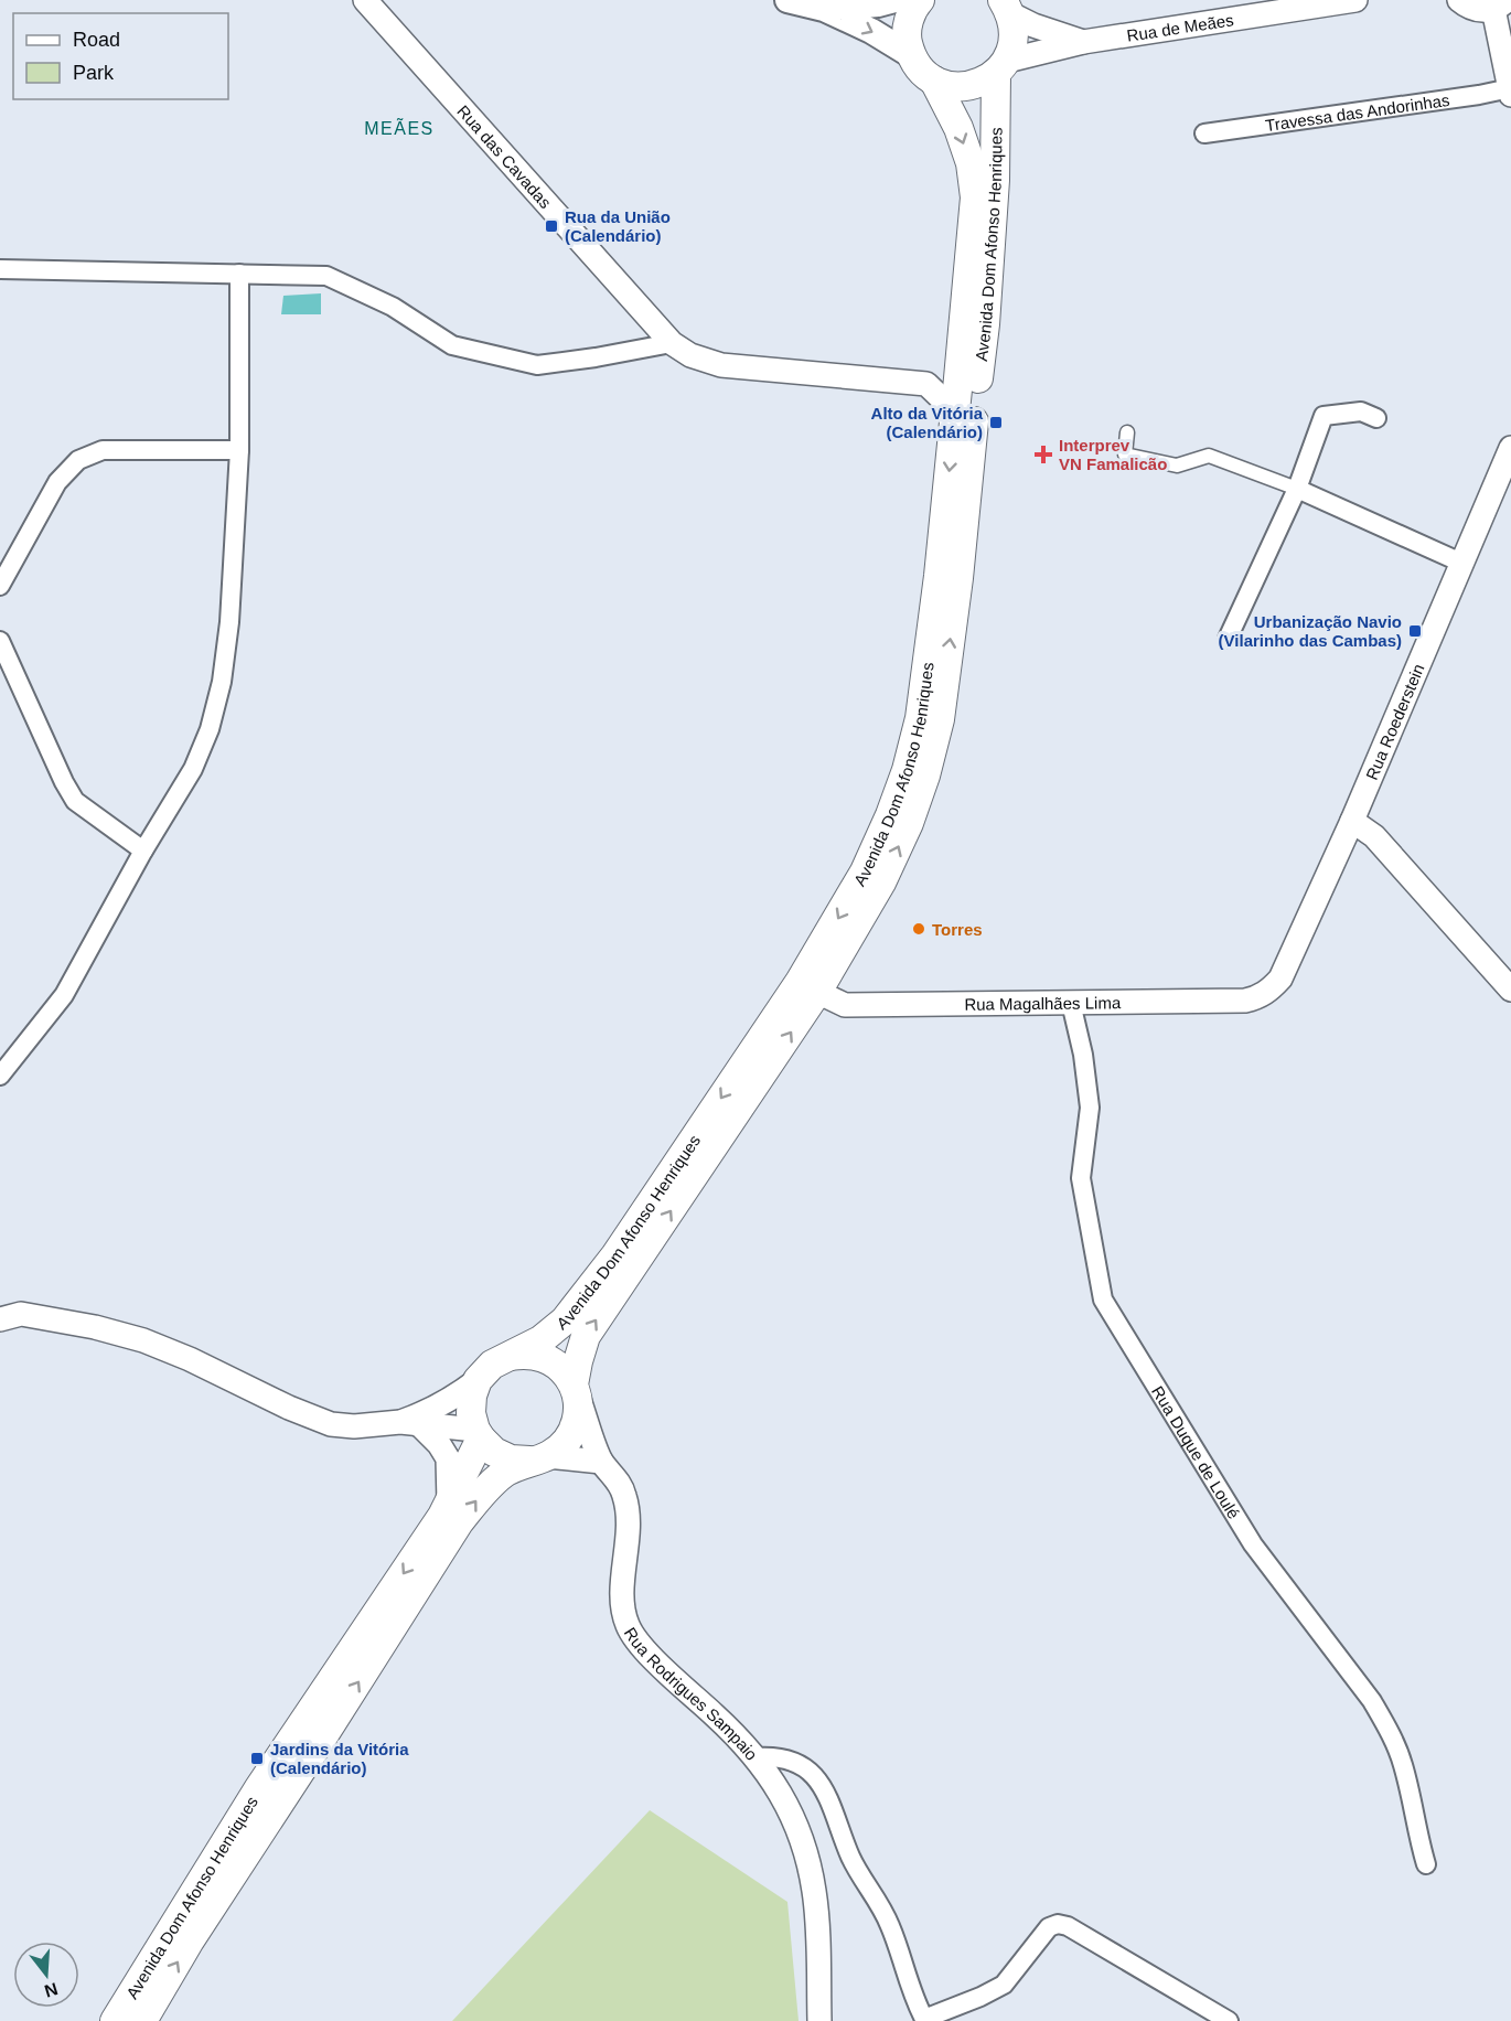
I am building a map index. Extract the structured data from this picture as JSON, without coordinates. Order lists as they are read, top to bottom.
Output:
{
  "streets": {
    "main road": ["Avenida Dom Afonso Henriques"],
    "street": [
      "Rua de Meães",
      "Travessa das Andorinhas",
      "Rua das Cavadas",
      "Rua Roederstein",
      "Rua Magalhães Lima",
      "Rua Duque de Loulé",
      "Rua Rodrigues Sampaio"
    ]
  },
  "crossings": [
    ["Rua de Meães", "Avenida Dom Afonso Henriques"],
    ["Avenida Dom Afonso Henriques", "Rua Magalhães Lima"],
    ["Avenida Dom Afonso Henriques", "Rua Rodrigues Sampaio"],
    ["Rua Roederstein", "Rua Magalhães Lima"],
    ["Rua Magalhães Lima", "Rua Duque de Loulé"]
  ],
  "districts": ["MEÃES"],
  "places": {
    "transit": [
      "Rua da União (Calendário)",
      "Alto da Vitória (Calendário)",
      "Urbanização Navio (Vilarinho das Cambas)",
      "Jardins da Vitória (Calendário)"
    ],
    "health": ["Interprev VN Famalicão"],
    "other": ["Torres"]
  },
  "legend": ["Road", "Park"],
  "north": "bottom"
}
